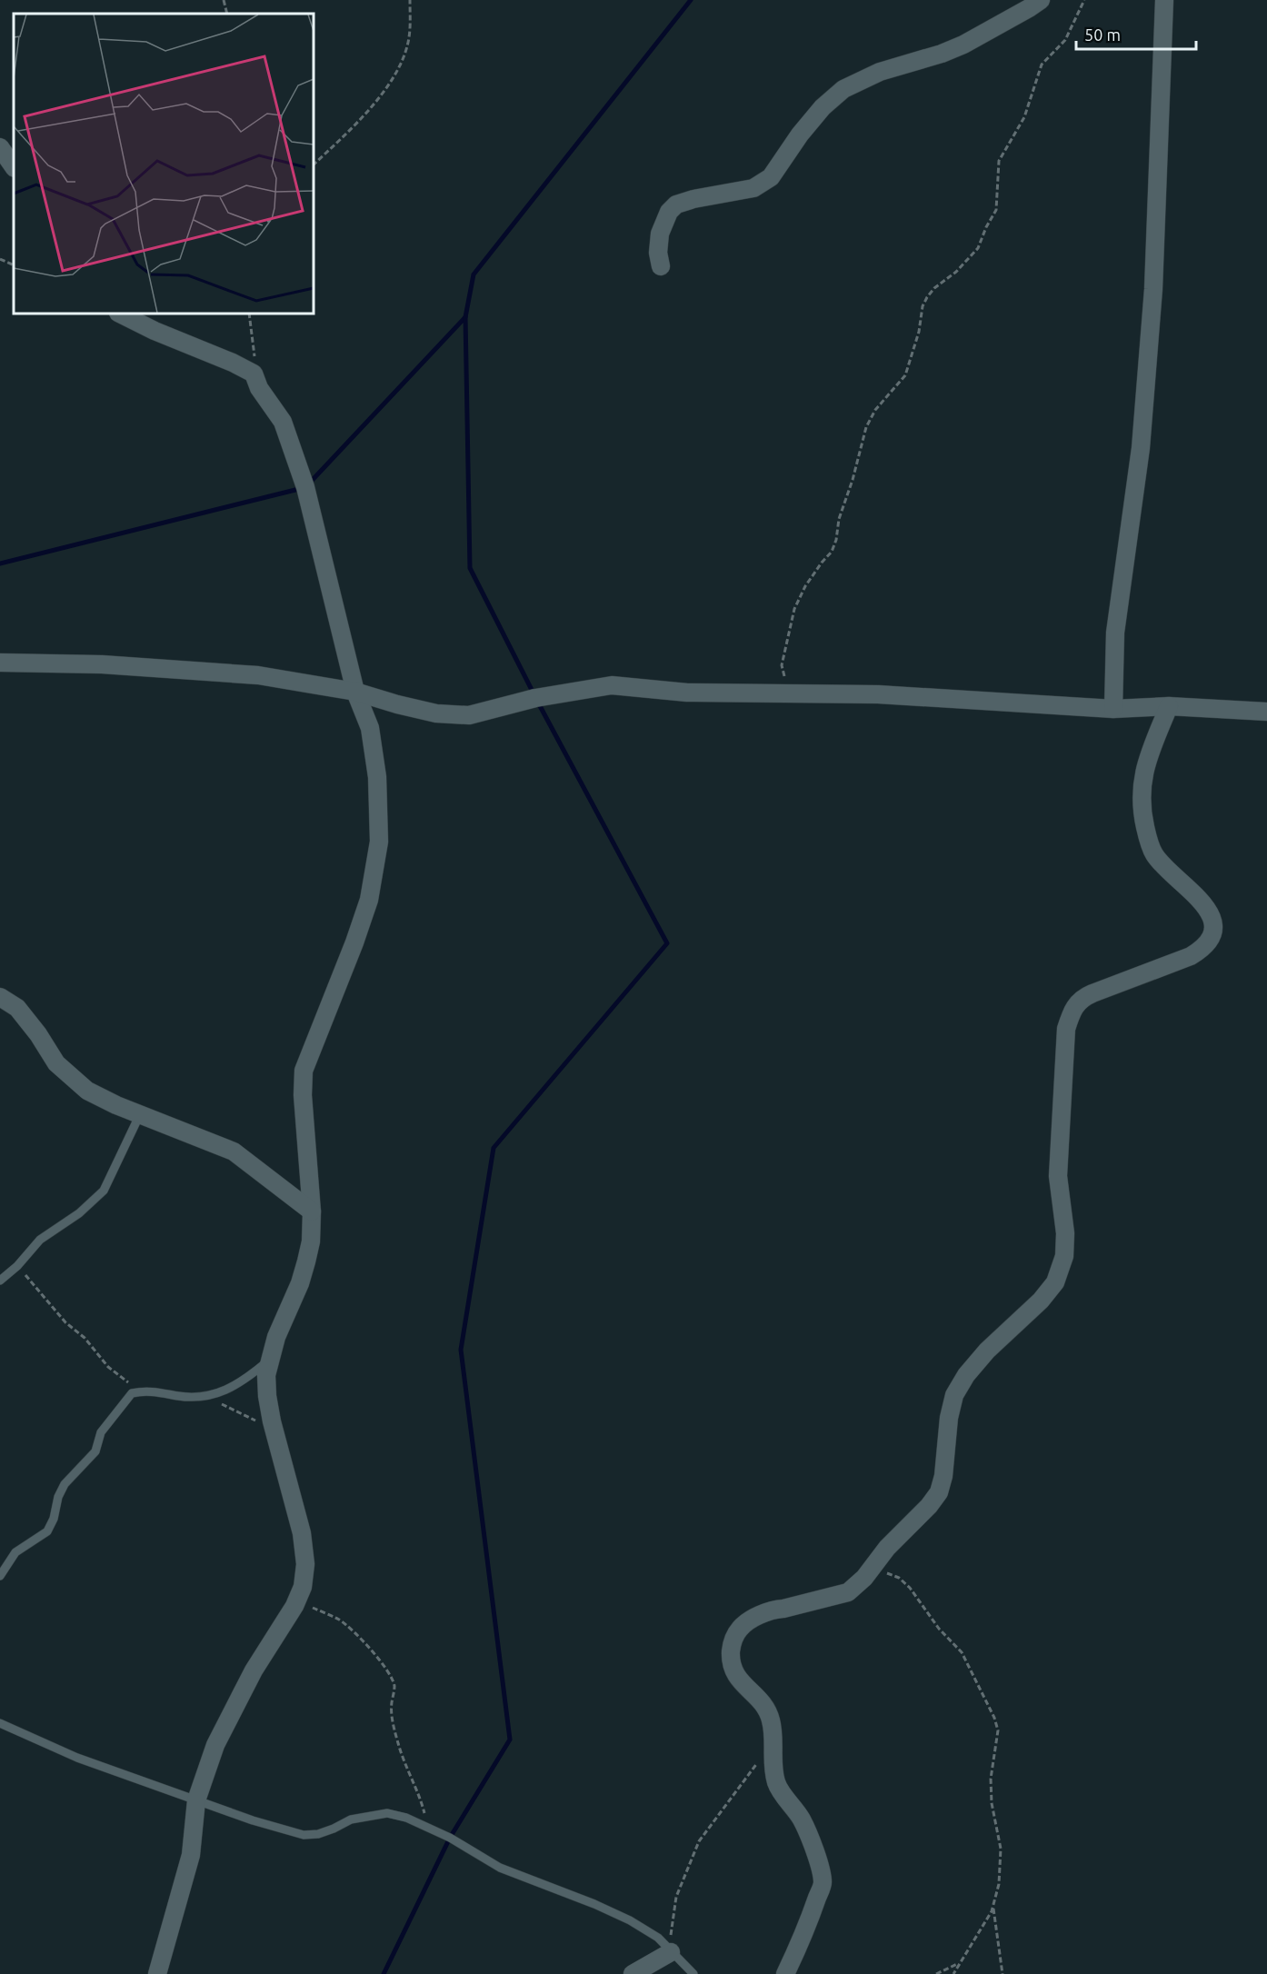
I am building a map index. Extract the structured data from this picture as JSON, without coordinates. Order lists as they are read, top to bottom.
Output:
{
  "scale_bar": "50 m"
}
